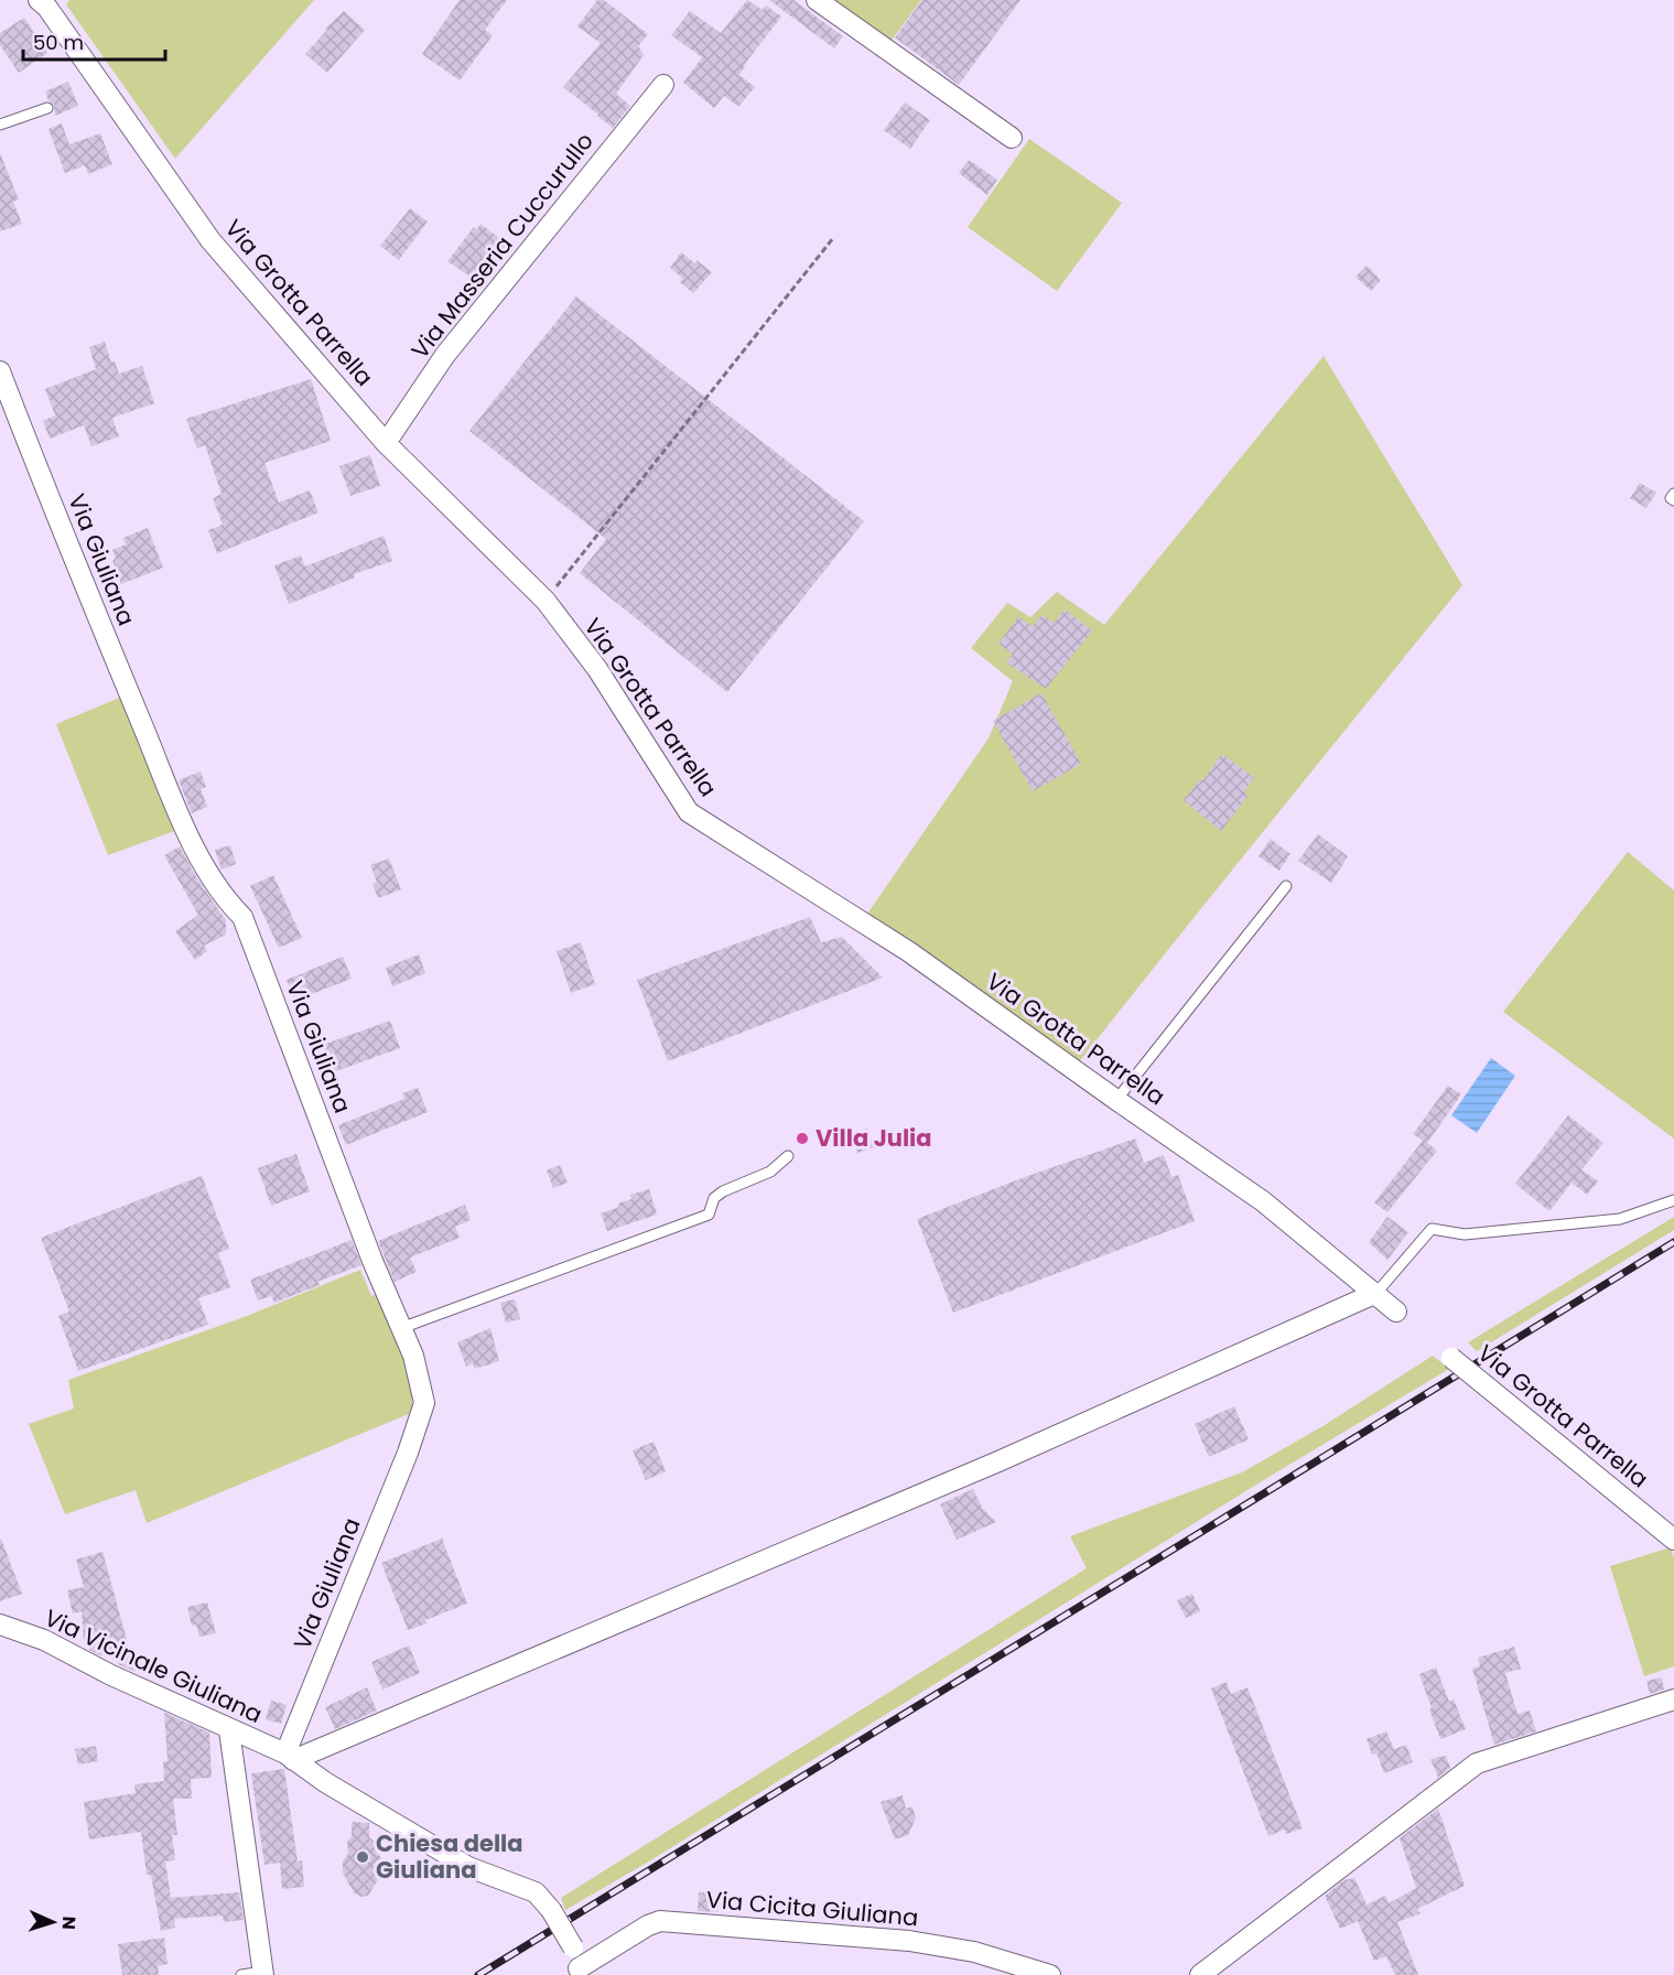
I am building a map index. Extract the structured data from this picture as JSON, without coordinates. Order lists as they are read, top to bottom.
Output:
{
  "streets": {
    "street": [
      "Via Masseria Cuccurullo",
      "Via Grotta Parrella",
      "Via Giuliana",
      "Via Vicinale Giuliana",
      "Via Cicita Giuliana"
    ]
  },
  "crossings": [
    ["Via Masseria Cuccurullo", "Via Grotta Parrella"],
    ["Via Giuliana", "Via Vicinale Giuliana"],
    ["Via Vicinale Giuliana", "Via Cicita Giuliana"]
  ],
  "places": ["Villa Julia", "Chiesa della Giuliana"],
  "scale_bar": "50 m",
  "north": "right"
}
